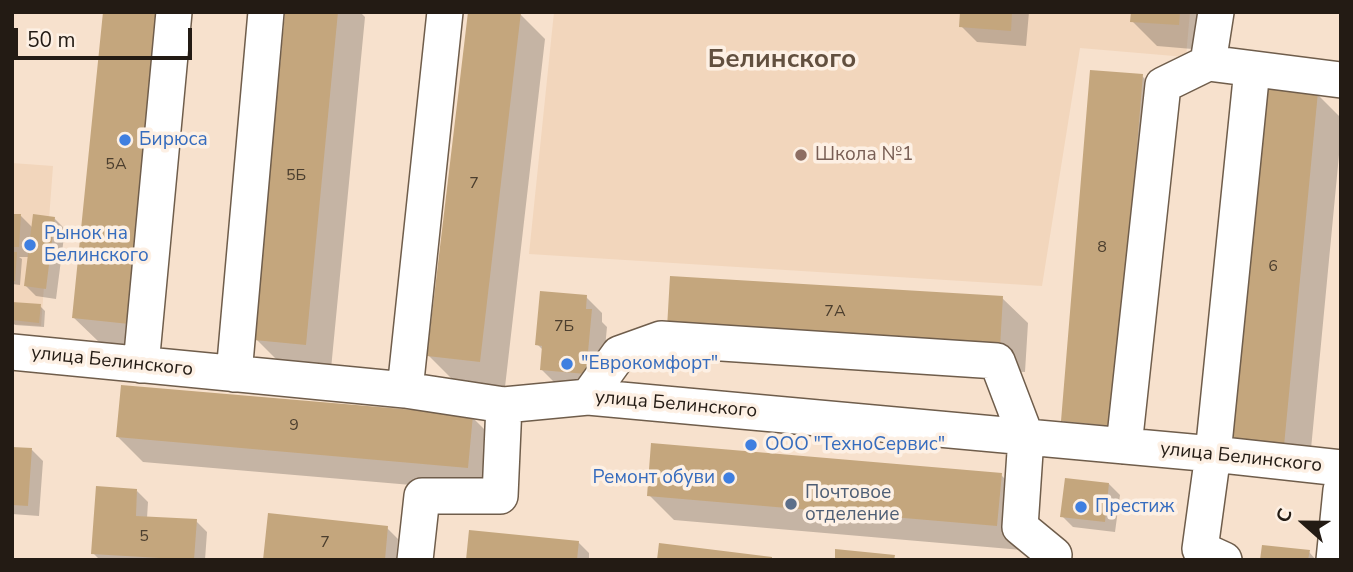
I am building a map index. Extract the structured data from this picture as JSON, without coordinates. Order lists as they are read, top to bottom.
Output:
{
  "streets": {
    "street": ["улица Белинского"]
  },
  "districts": ["Белинского"],
  "places": [
    "Бирюса",
    "Школа №1",
    "Рынок на Белинского",
    "\"Еврокомфорт\"",
    "ООО \"ТехноСервис\"",
    "Ремонт обуви",
    "Почтовое отделение",
    "Престиж"
  ],
  "house_numbers": [
    "5А",
    "5Б",
    "7",
    "8",
    "6",
    "7А",
    "7Б",
    "9",
    "5",
    "7"
  ],
  "scale_bar": "50 m",
  "north": "left"
}
